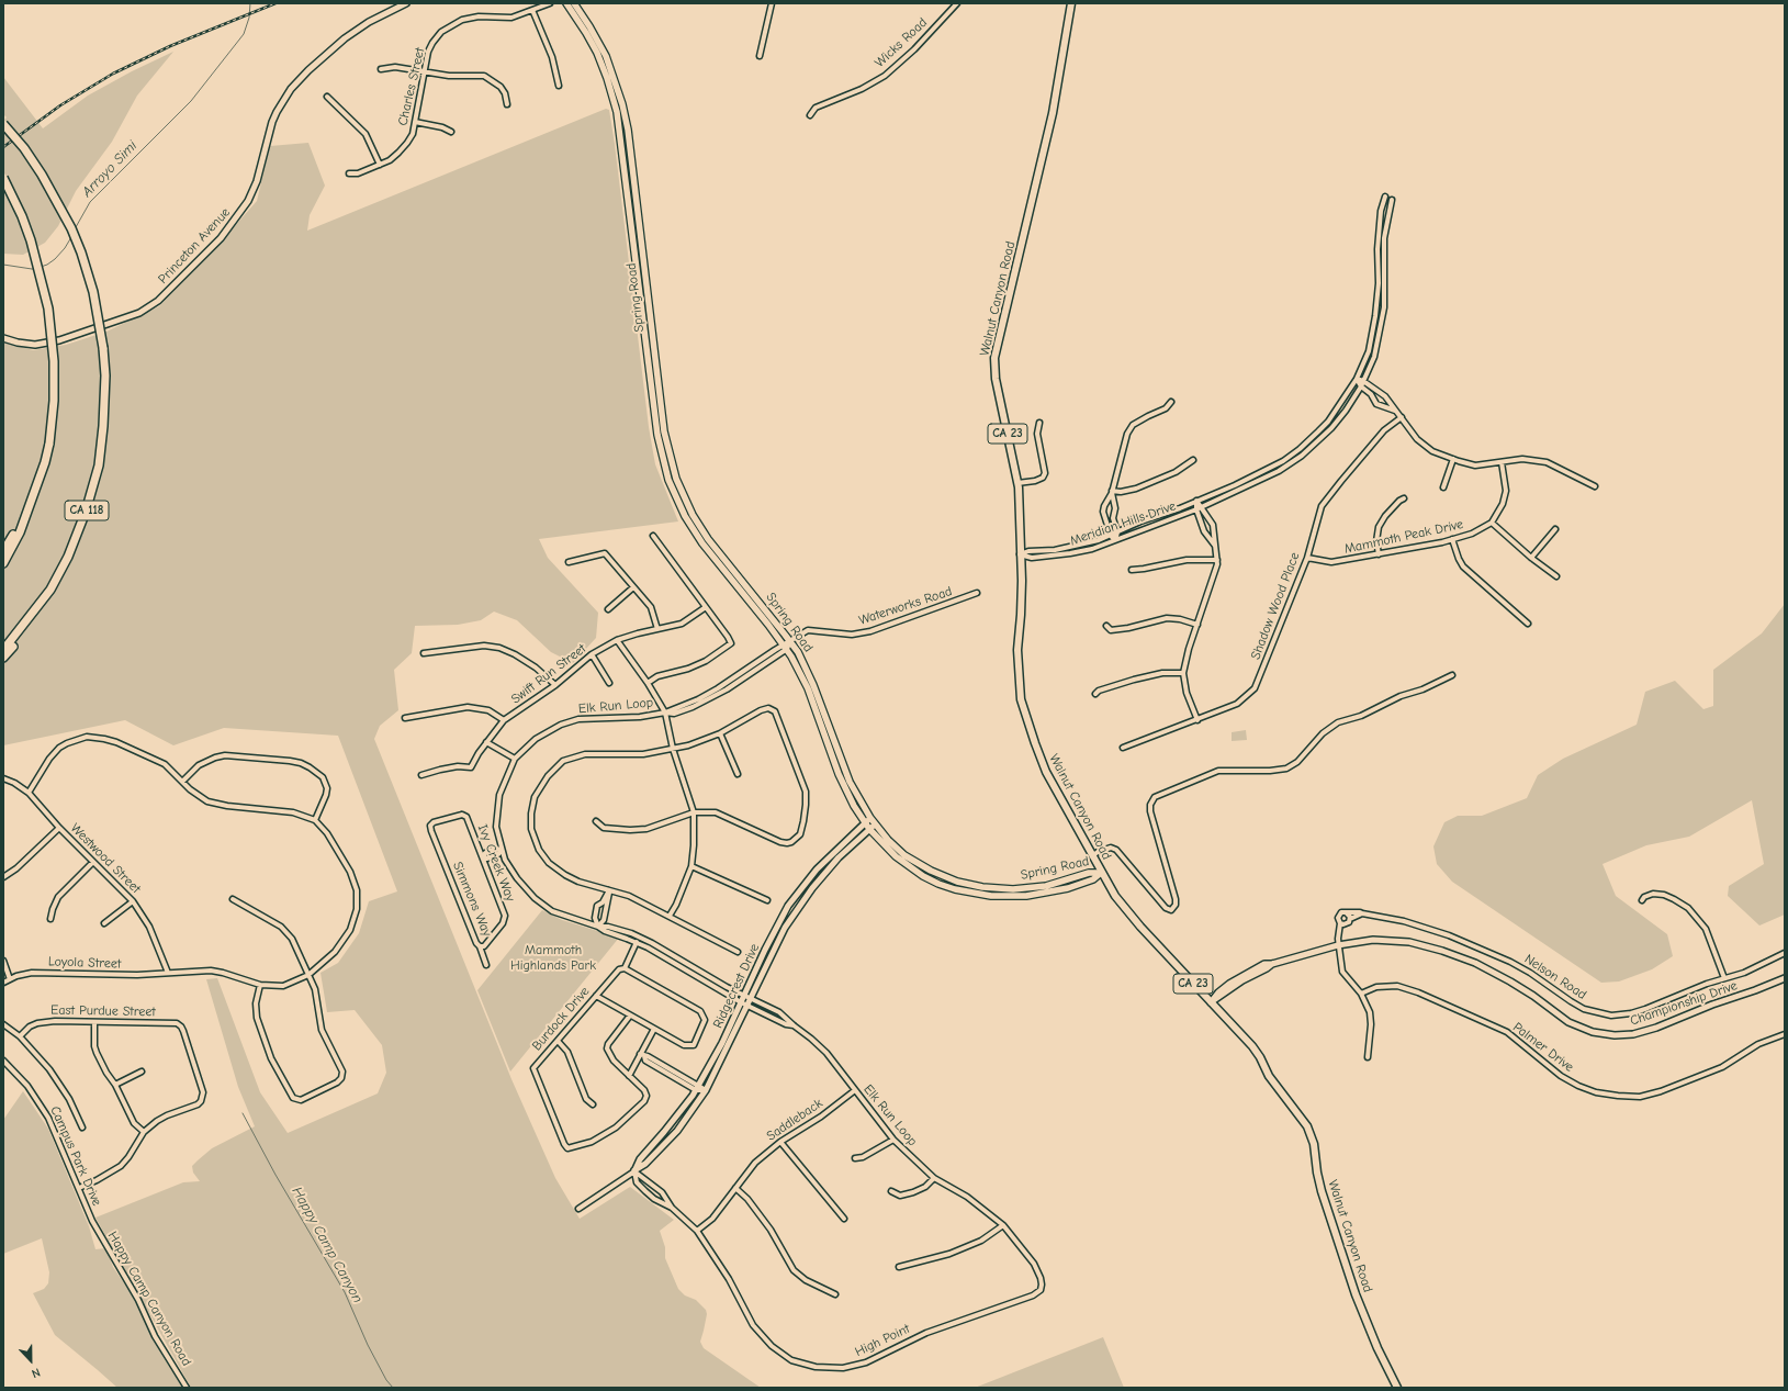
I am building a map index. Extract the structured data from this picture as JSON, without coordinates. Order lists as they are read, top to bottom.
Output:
{
  "streets": {
    "highway": ["CA 118"],
    "main road": ["Spring Road", "Walnut Canyon Road", "CA 23"],
    "street": [
      "Wicks Road",
      "Charles Street",
      "Princeton Avenue",
      "Meridian Hills Drive",
      "Mammoth Peak Drive",
      "Waterworks Road",
      "Shadow Wood Place",
      "Swift Run Street",
      "Elk Run Loop",
      "Westwood Street",
      "Ivy Creek Way",
      "Simmons Way",
      "Loyola Street",
      "Nelson Road",
      "Ridgecrest Drive",
      "Championship Drive",
      "East Purdue Street",
      "Burdock Drive",
      "Palmer Drive",
      "Saddleback",
      "Campus Park Drive",
      "Happy Camp Canyon Road",
      "High Point"
    ]
  },
  "crossings": [
    ["Spring Road", "Walnut Canyon Road"],
    ["Spring Road", "Waterworks Road"],
    ["Spring Road", "Elk Run Loop"],
    ["Spring Road", "Ridgecrest Drive"],
    ["Walnut Canyon Road", "Meridian Hills Drive"],
    ["Walnut Canyon Road", "Championship Drive"],
    ["Mammoth Peak Drive", "Shadow Wood Place"],
    ["Waterworks Road", "Elk Run Loop"],
    ["Elk Run Loop", "Ridgecrest Drive"],
    ["Elk Run Loop", "Saddleback"],
    ["Elk Run Loop", "High Point"],
    ["Westwood Street", "Loyola Street"],
    ["Ivy Creek Way", "Simmons Way"],
    ["Ridgecrest Drive", "High Point"],
    ["Saddleback", "High Point"],
    ["Campus Park Drive", "Happy Camp Canyon Road"]
  ],
  "water": ["Arroyo Simi", "Happy Camp Canyon"],
  "parks": ["Mammoth Highlands Park"],
  "north": "bottom"
}
